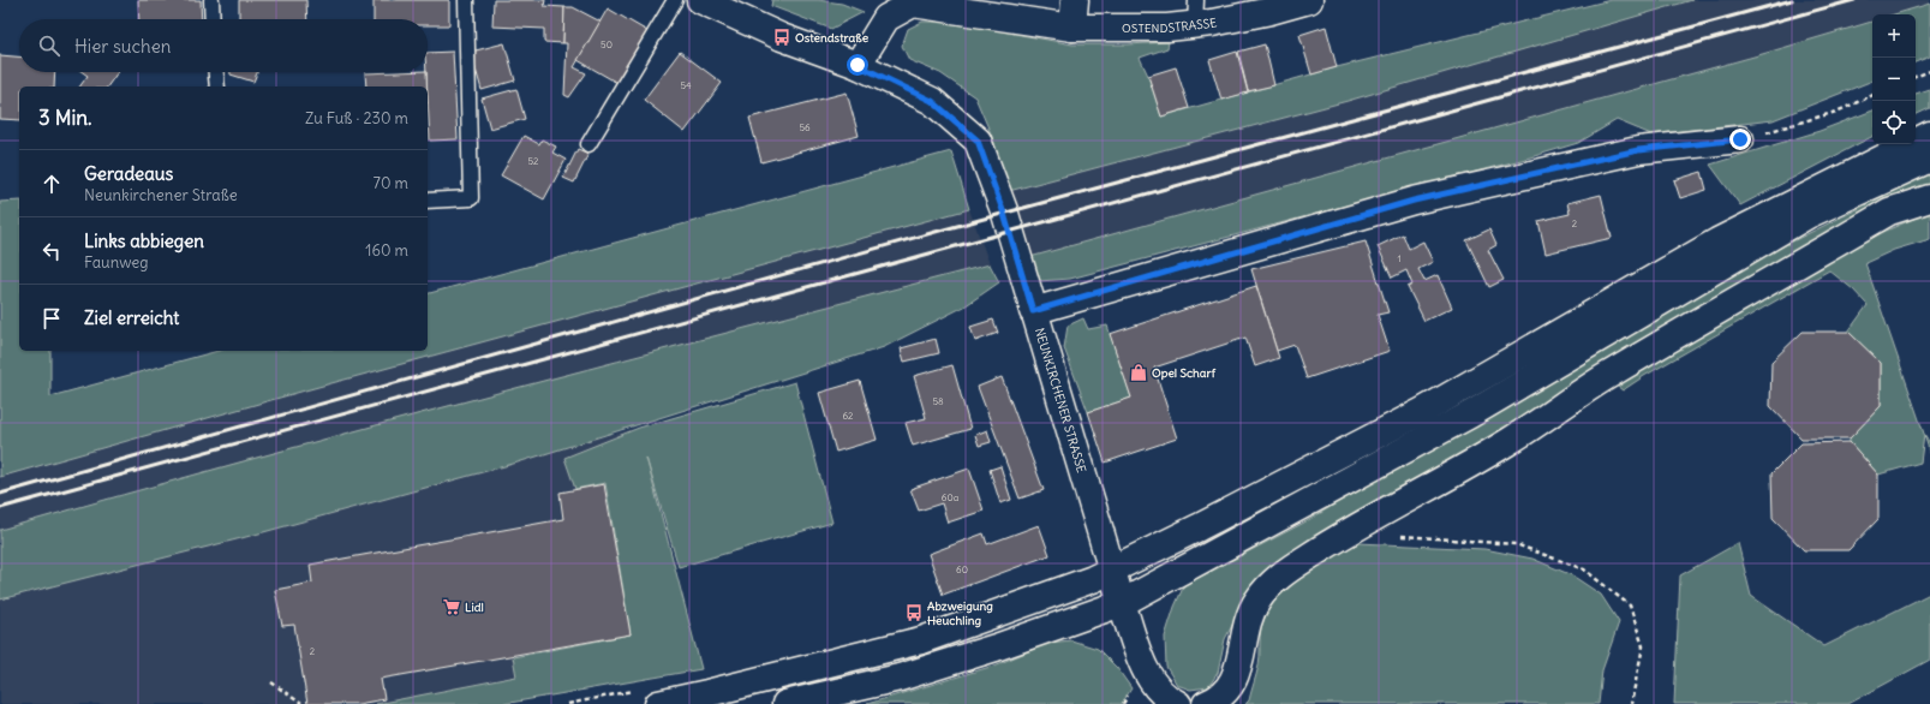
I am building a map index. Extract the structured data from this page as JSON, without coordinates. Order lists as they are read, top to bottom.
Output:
{
  "streets": {
    "street": ["OSTENDSTRASSE", "NEUNKIRCHENER STRASSE"]
  },
  "crossings": [
    ["OSTENDSTRASSE", "NEUNKIRCHENER STRASSE"]
  ],
  "places": {
    "bus stop": ["Ostendstraße", "Abzweigung Heuchling"],
    "shop": ["Opel Scharf"],
    "supermarket": ["Lidl"]
  },
  "house_numbers": [
    "50",
    "54",
    "56",
    "52",
    "2",
    "1",
    "58",
    "62",
    "60a",
    "60",
    "2"
  ],
  "page": {
    "map_buttons": ["+", "−"],
    "search": "Hier suchen",
    "heading": ["3 Min.", "Zu Fuß · 230 m"],
    "list": [
      ["Geradeaus", "Neunkirchener Straße", "70 m"],
      ["Links abbiegen", "Faunweg", "160 m"],
      "Ziel erreicht"
    ]
  }
}
